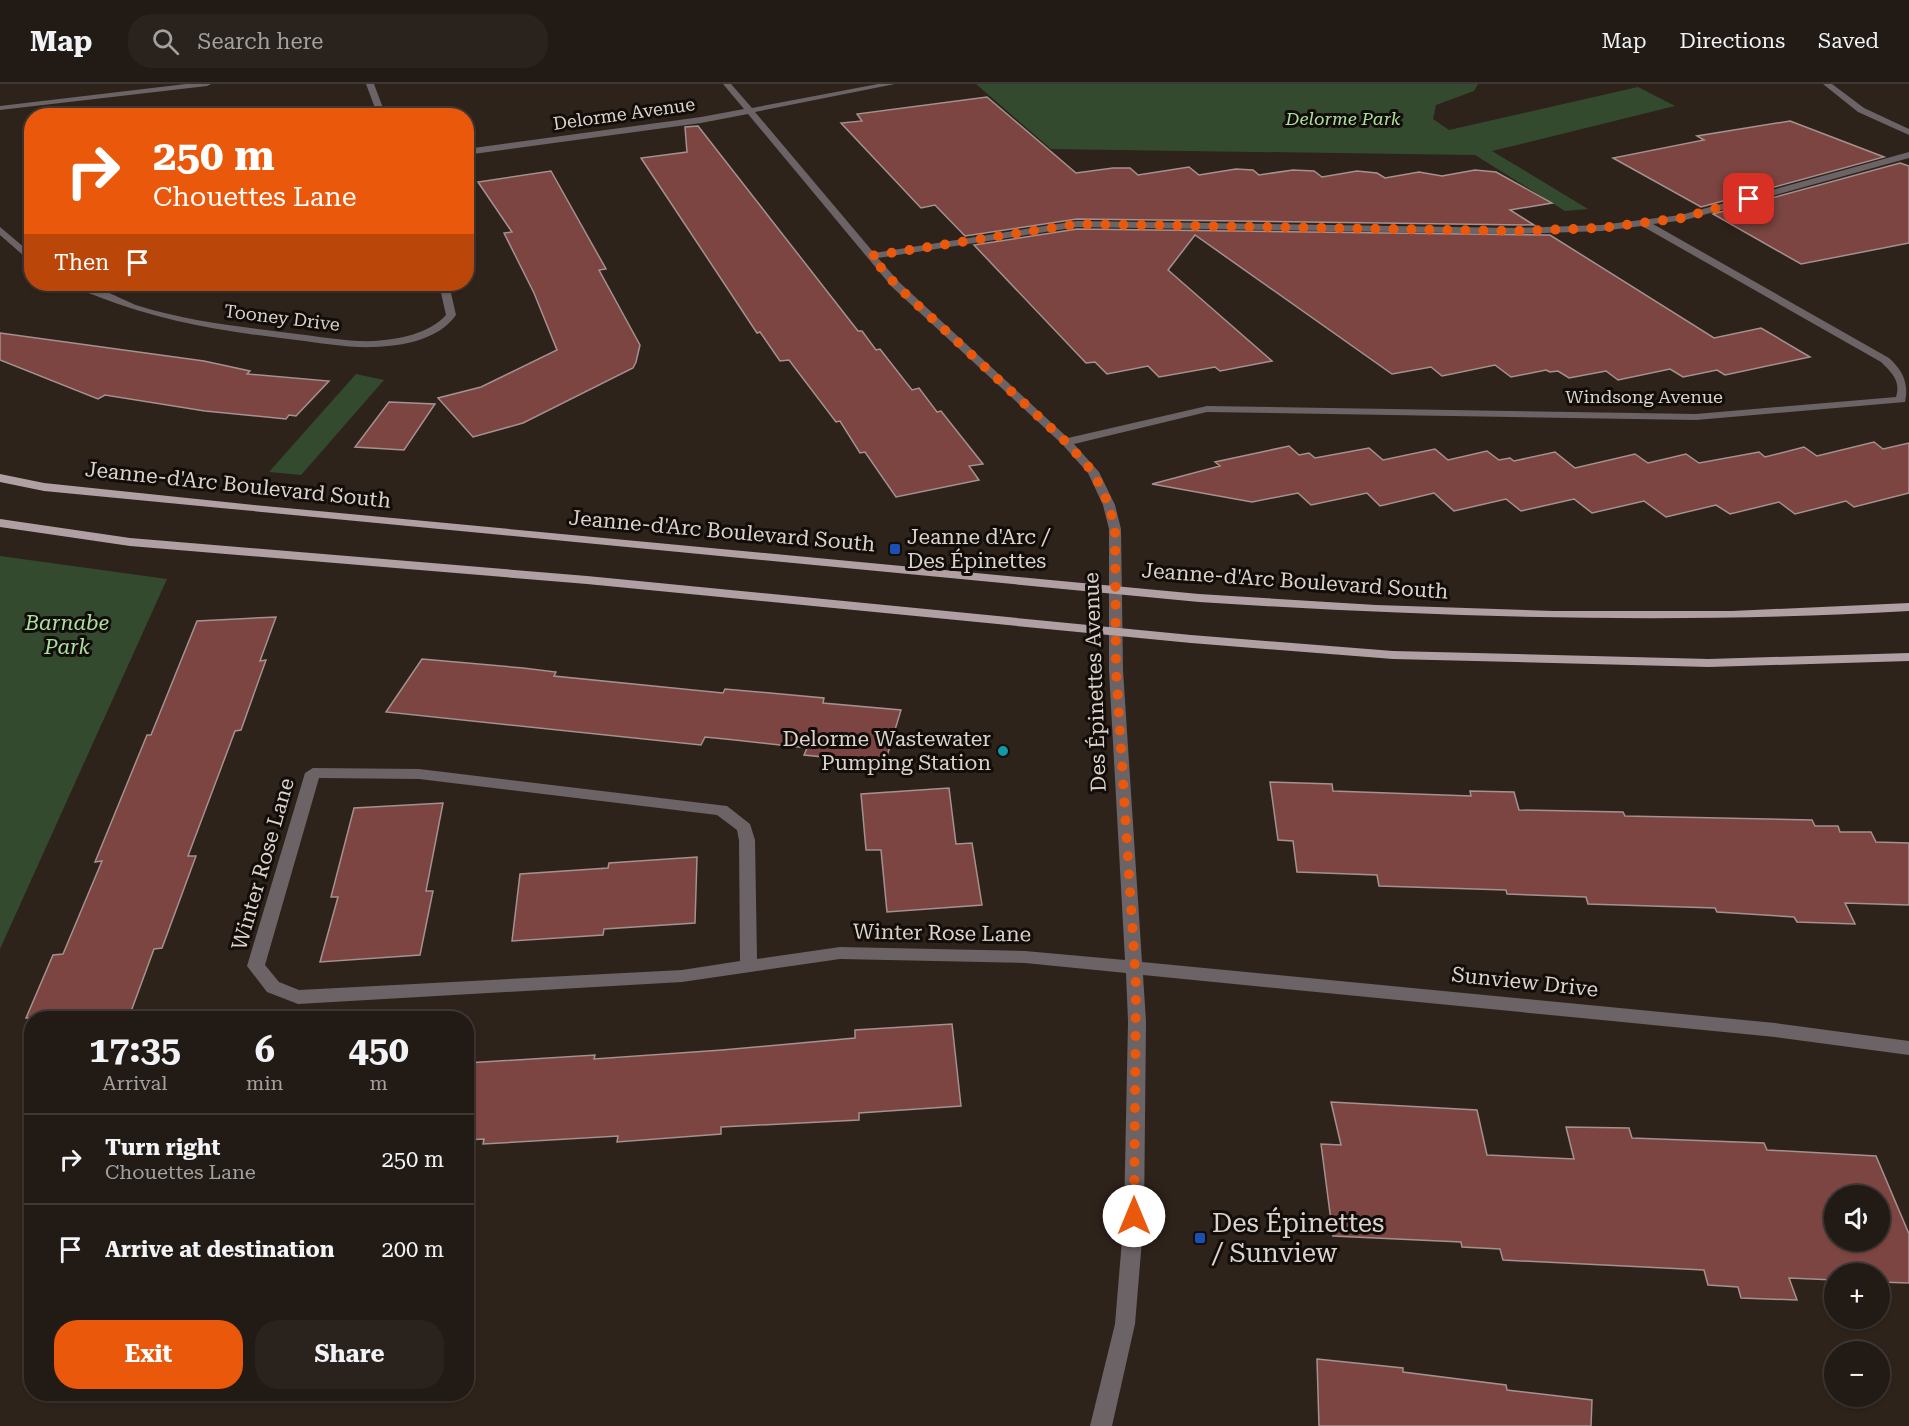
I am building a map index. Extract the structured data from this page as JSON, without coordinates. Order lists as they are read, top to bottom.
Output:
{
  "streets": {
    "main road": ["Jeanne-d'Arc Boulevard South"],
    "street": [
      "Delorme Avenue",
      "Tooney Drive",
      "Windsong Avenue",
      "Des Épinettes Avenue",
      "Winter Rose Lane",
      "Sunview Drive"
    ]
  },
  "crossings": [
    ["Delorme Avenue", "Des Épinettes Avenue"],
    ["Windsong Avenue", "Des Épinettes Avenue"],
    ["Jeanne-d'Arc Boulevard South", "Des Épinettes Avenue"],
    ["Des Épinettes Avenue", "Winter Rose Lane"],
    ["Des Épinettes Avenue", "Sunview Drive"],
    ["Winter Rose Lane", "Sunview Drive"]
  ],
  "parks": ["Delorme Park", "Barnabe Park"],
  "places": {
    "transit": ["Jeanne d'Arc / Des Épinettes", "Des Épinettes / Sunview"],
    "other": ["Delorme Wastewater Pumping Station"]
  },
  "page": {
    "header": "Map",
    "search": "Search here",
    "nav": ["Map", "Directions", "Saved"],
    "turn": ["250 m", "Chouettes Lane"],
    "then": "Then",
    "eta": [
      "17:35",
      "Arrival",
      "6",
      "min",
      "450",
      "m"
    ],
    "list": [
      {
        "name": "Turn right",
        "note": "Chouettes Lane",
        "value": "250 m"
      },
      {
        "name": "Arrive at destination",
        "value": "200 m"
      }
    ],
    "map_buttons": ["+", "−"],
    "buttons": ["Exit", "Share"]
  }
}
